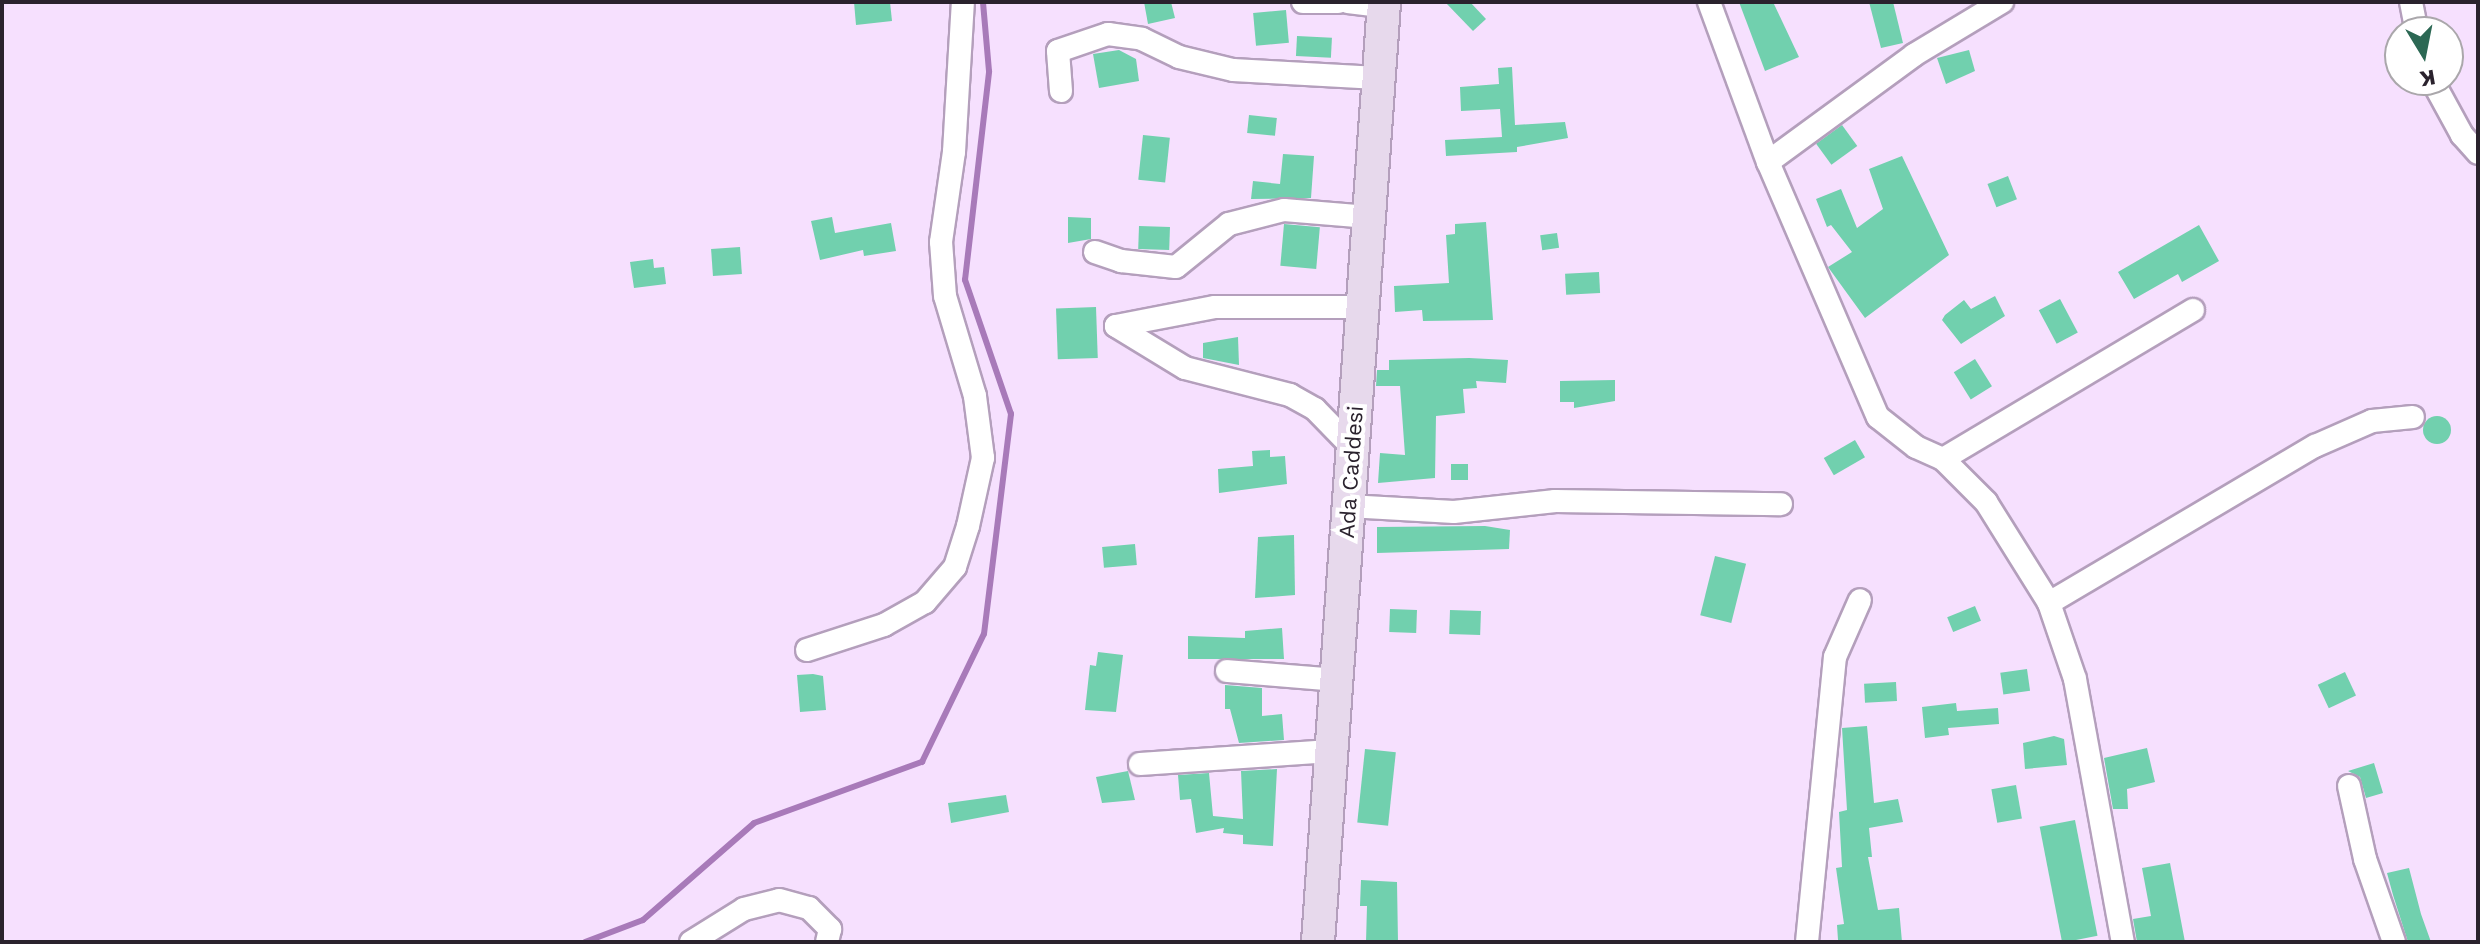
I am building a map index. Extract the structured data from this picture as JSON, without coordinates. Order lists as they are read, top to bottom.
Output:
{
  "streets": {
    "main road": ["Ada Caddesi"]
  },
  "north": "bottom"
}
